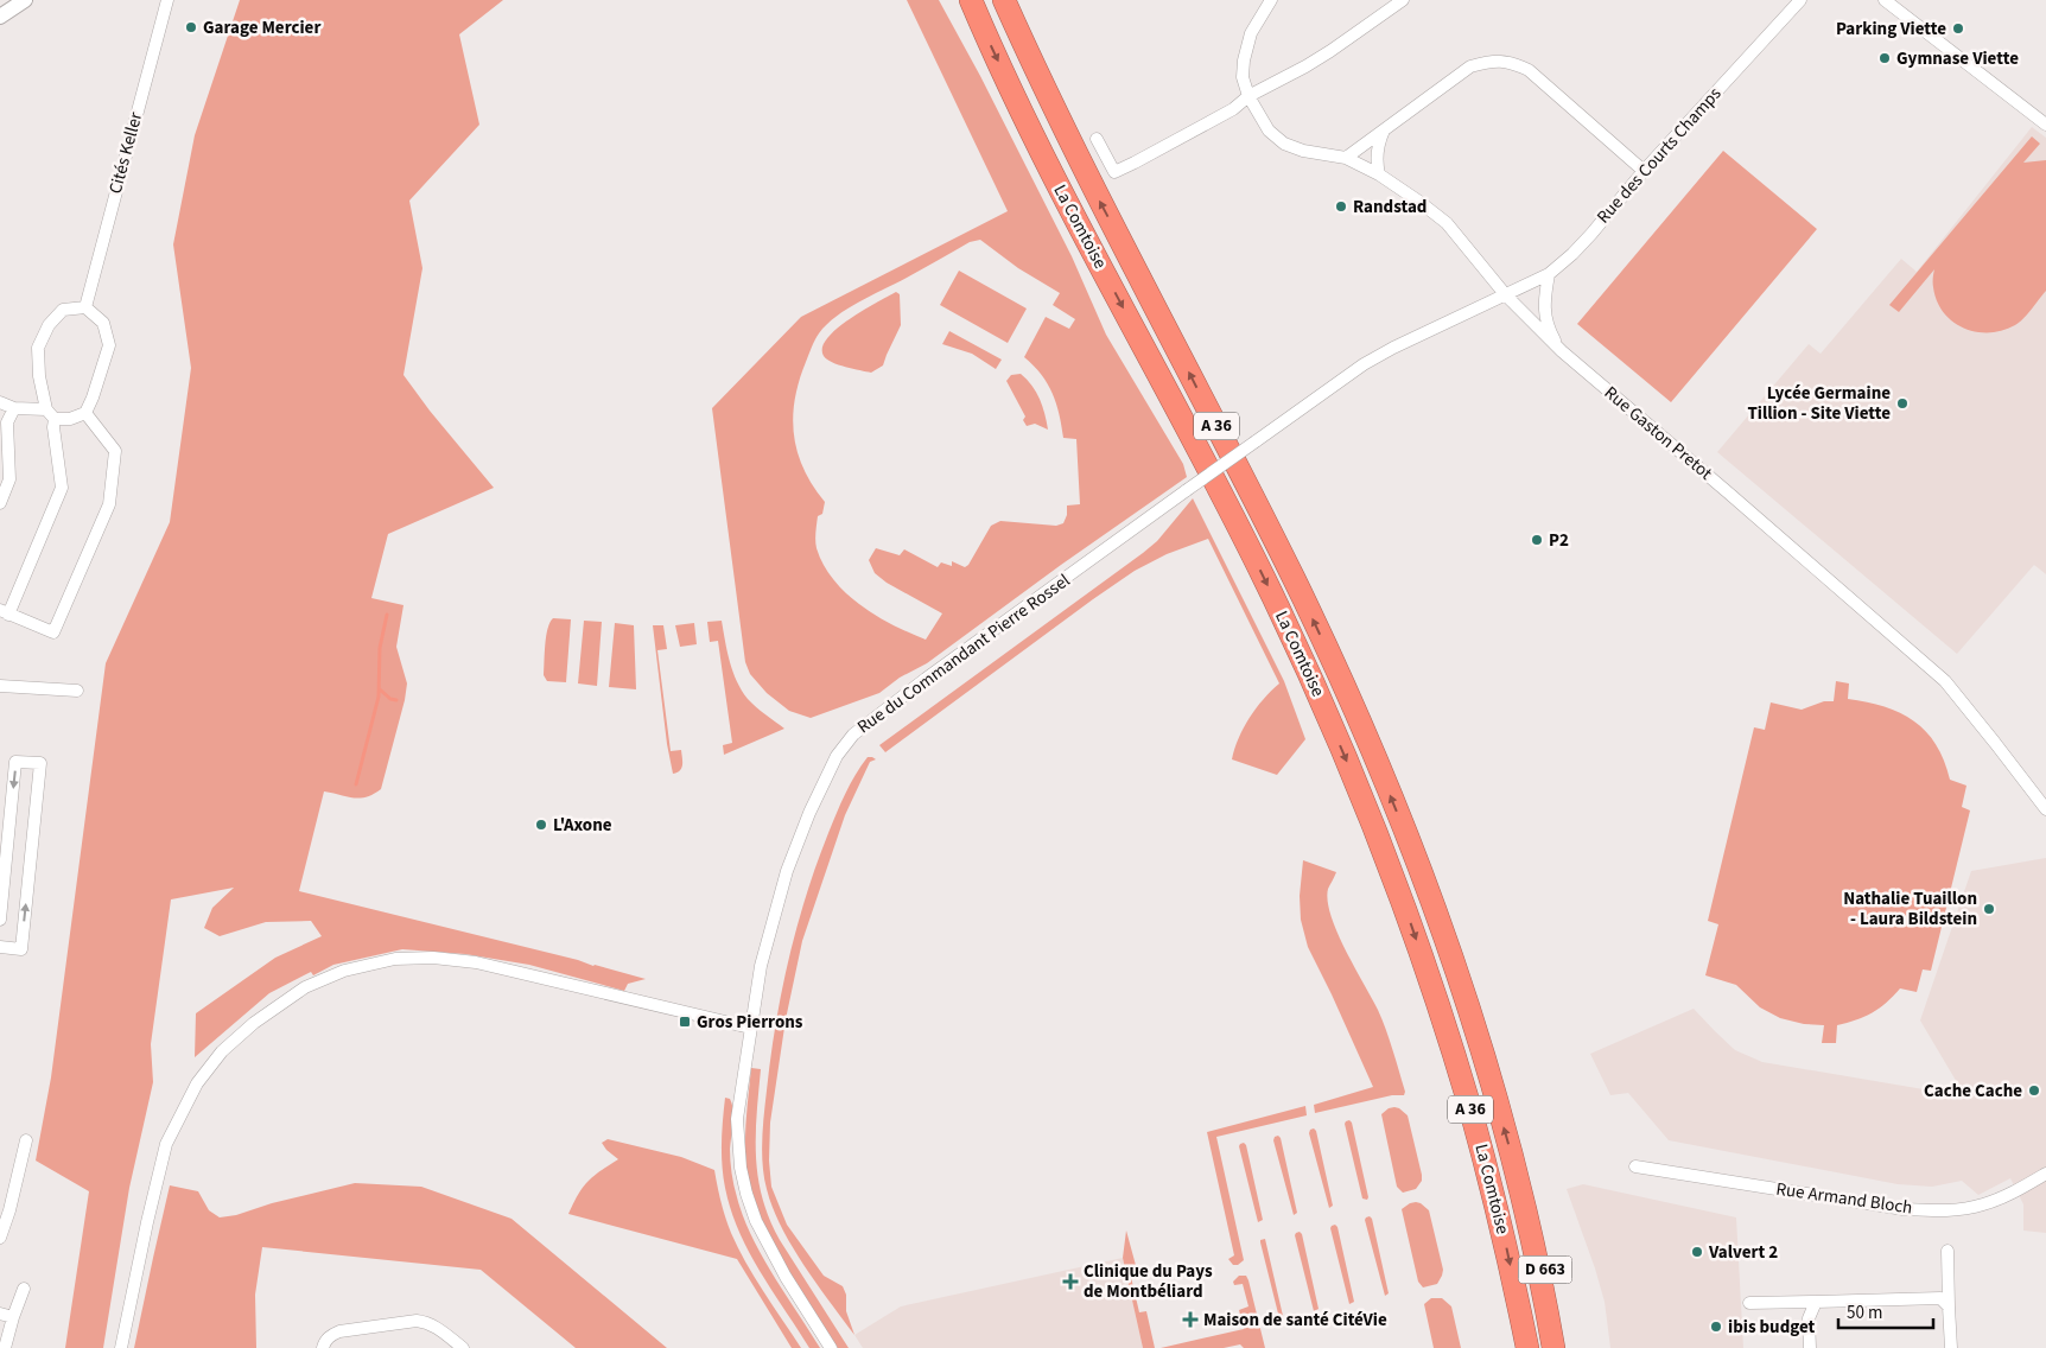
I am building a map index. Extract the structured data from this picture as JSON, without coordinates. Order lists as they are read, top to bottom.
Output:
{
  "streets": {
    "highway": ["La Comtoise", "A 36", "D 663"],
    "street": [
      "Cités Keller",
      "Rue des Courts Champs",
      "Rue Gaston Pretot",
      "Rue du Commandant Pierre Rossel",
      "Rue Armand Bloch"
    ]
  },
  "crossings": [
    ["Rue des Courts Champs", "Rue Gaston Pretot"],
    ["Rue des Courts Champs", "Rue du Commandant Pierre Rossel"],
    ["La Comtoise", "D 663"],
    ["Rue Gaston Pretot", "Rue du Commandant Pierre Rossel"]
  ],
  "places": {
    "other": [
      "Garage Mercier",
      "Parking Viette",
      "Gymnase Viette",
      "Randstad",
      "Lycée Germaine Tillion - Site Viette",
      "P2",
      "L'Axone",
      "Nathalie Tuaillon - Laura Bildstein",
      "Cache Cache",
      "Valvert 2",
      "ibis budget"
    ],
    "transit": ["Gros Pierrons"],
    "health": ["Clinique du Pays de Montbéliard", "Maison de santé CitéVie"]
  },
  "scale_bar": "50 m"
}
